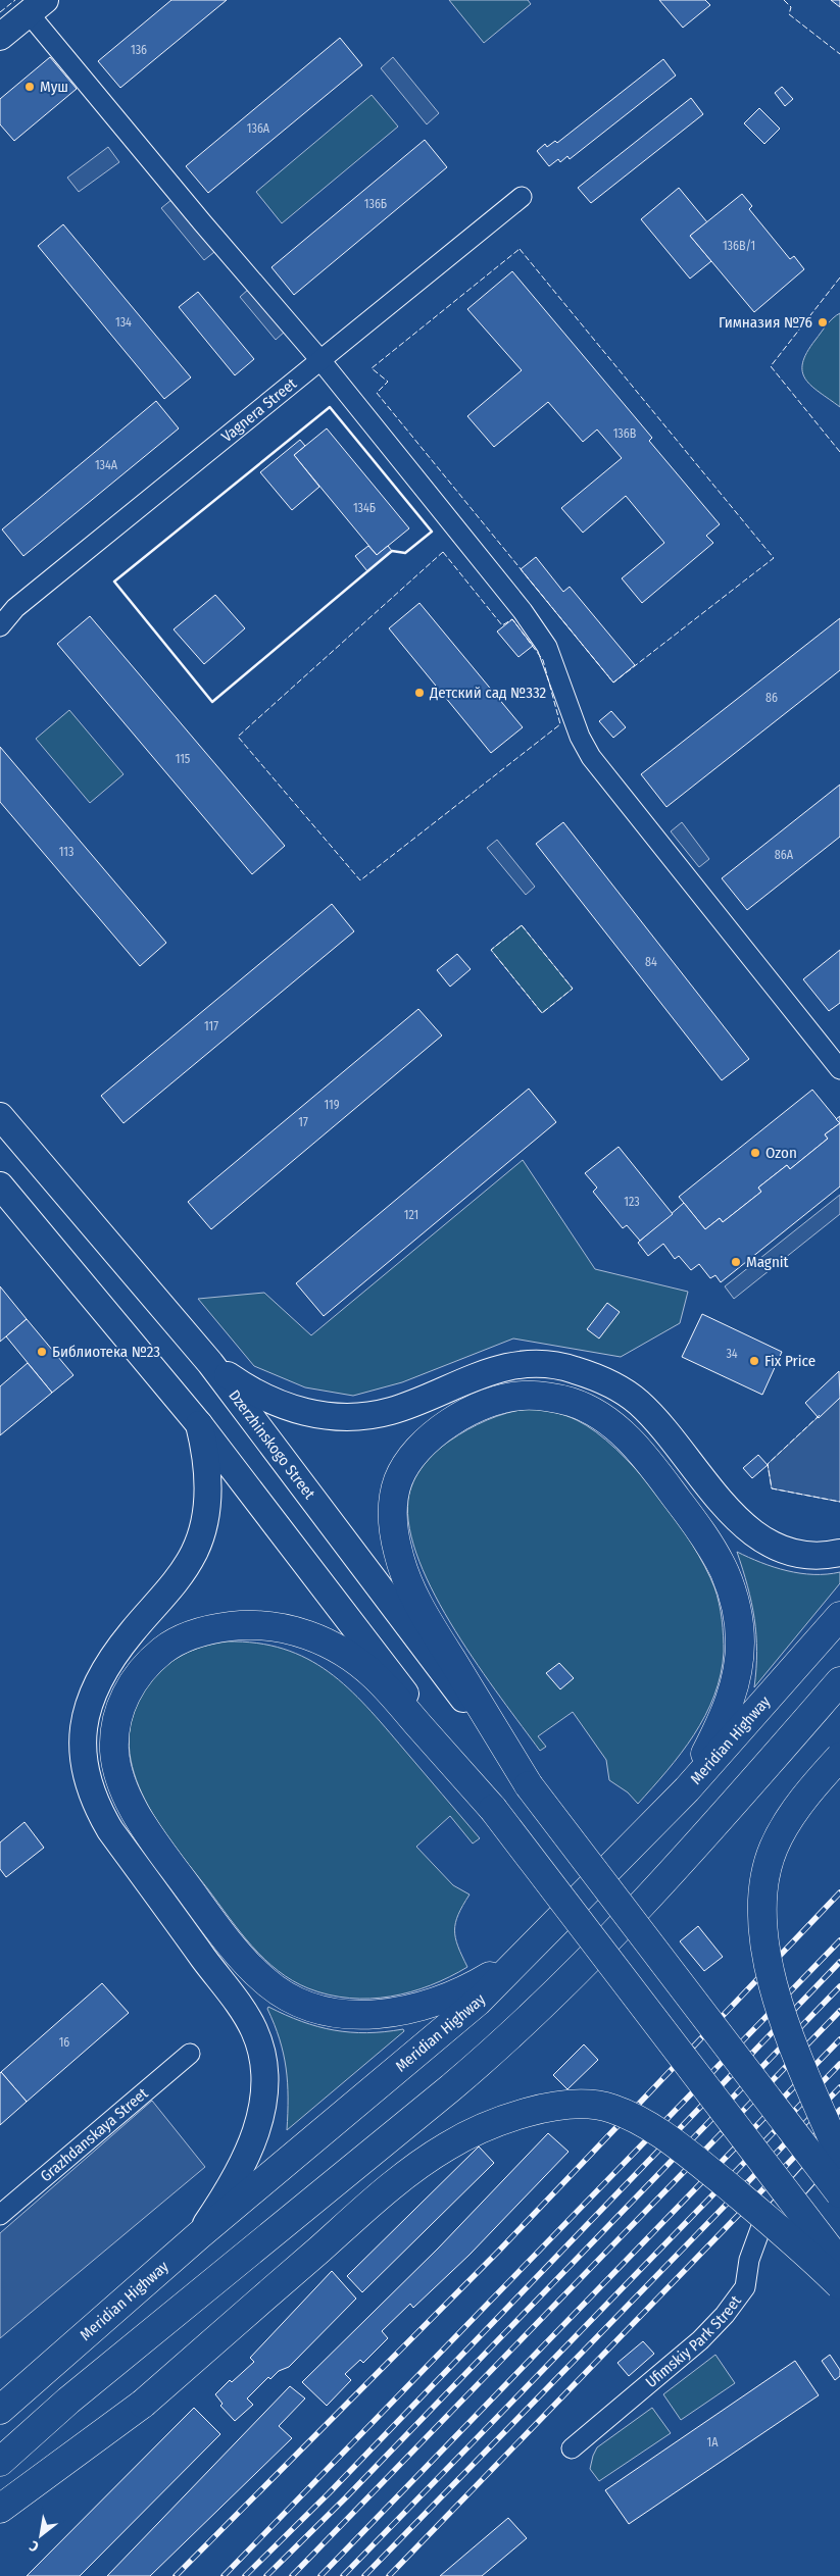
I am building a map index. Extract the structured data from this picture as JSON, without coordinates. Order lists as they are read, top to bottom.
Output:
{
  "streets": {
    "main road": ["Dzerzhinskogo Street", "Meridian Highway"],
    "street": ["Vagnera Street", "Grazhdanskaya Street", "Ufimskiy Park Street"]
  },
  "places": [
    "Муш",
    "Гимназия №76",
    "Детский cад №332",
    "Ozon",
    "Magnit",
    "Библиотека №23",
    "Fix Price"
  ],
  "house_numbers": [
    "136",
    "136А",
    "136Б",
    "136В/1",
    "134",
    "136В",
    "134А",
    "134Б",
    "86",
    "115",
    "113",
    "86А",
    "84",
    "117",
    "119",
    "17",
    "123",
    "121",
    "34",
    "16",
    "1А"
  ],
  "north": "bottom left"
}
